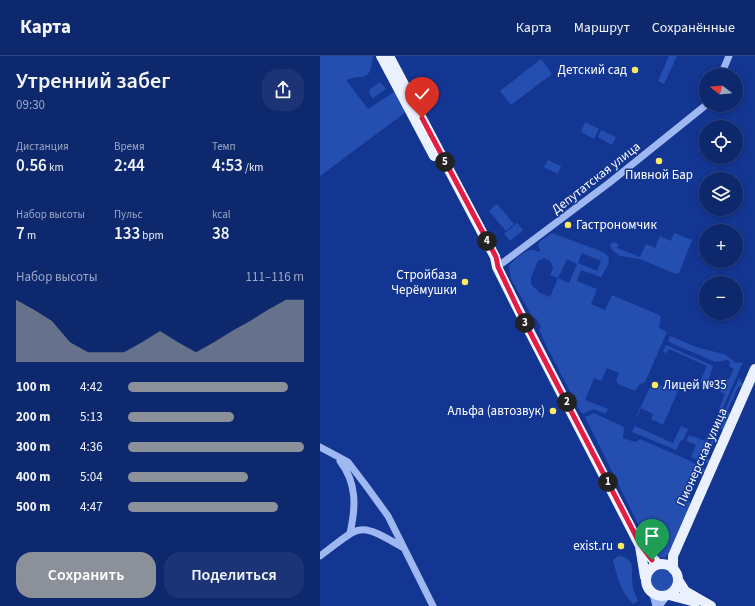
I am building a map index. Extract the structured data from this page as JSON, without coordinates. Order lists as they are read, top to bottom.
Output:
{
  "streets": {
    "main road": ["Пионерская улица"],
    "street": ["Депутатская улица"]
  },
  "places": [
    "Детский сад",
    "Пивной Бар",
    "Гастрономчик",
    "Стройбаза Черёмушки",
    "Лицей №35",
    "Альфа (автозвук)",
    "exist.ru"
  ],
  "north": "left",
  "page": {
    "header": "Карта",
    "nav": ["Карта", "Маршрут", "Сохранённые"],
    "heading": ["Утренний забег", "09:30"],
    "map_buttons": ["+", "−"],
    "stats": [
      ["Дистанция", "0.56 km"],
      ["Время", "2:44"],
      ["Темп", "4:53 /km"],
      ["Набор высоты", "7 m"],
      ["Пульс", "133 bpm"],
      ["kcal", "38"]
    ],
    "pins": [
      "5",
      "4",
      "3",
      "2",
      "1"
    ],
    "chart": ["Набор высоты", "111–116 m"],
    "list": [
      {
        "name": "100 m",
        "note": "4:42"
      },
      {
        "name": "200 m",
        "note": "5:13"
      },
      {
        "name": "300 m",
        "note": "4:36"
      },
      {
        "name": "400 m",
        "note": "5:04"
      },
      {
        "name": "500 m",
        "note": "4:47"
      }
    ],
    "buttons": ["Сохранить", "Поделиться"]
  }
}
